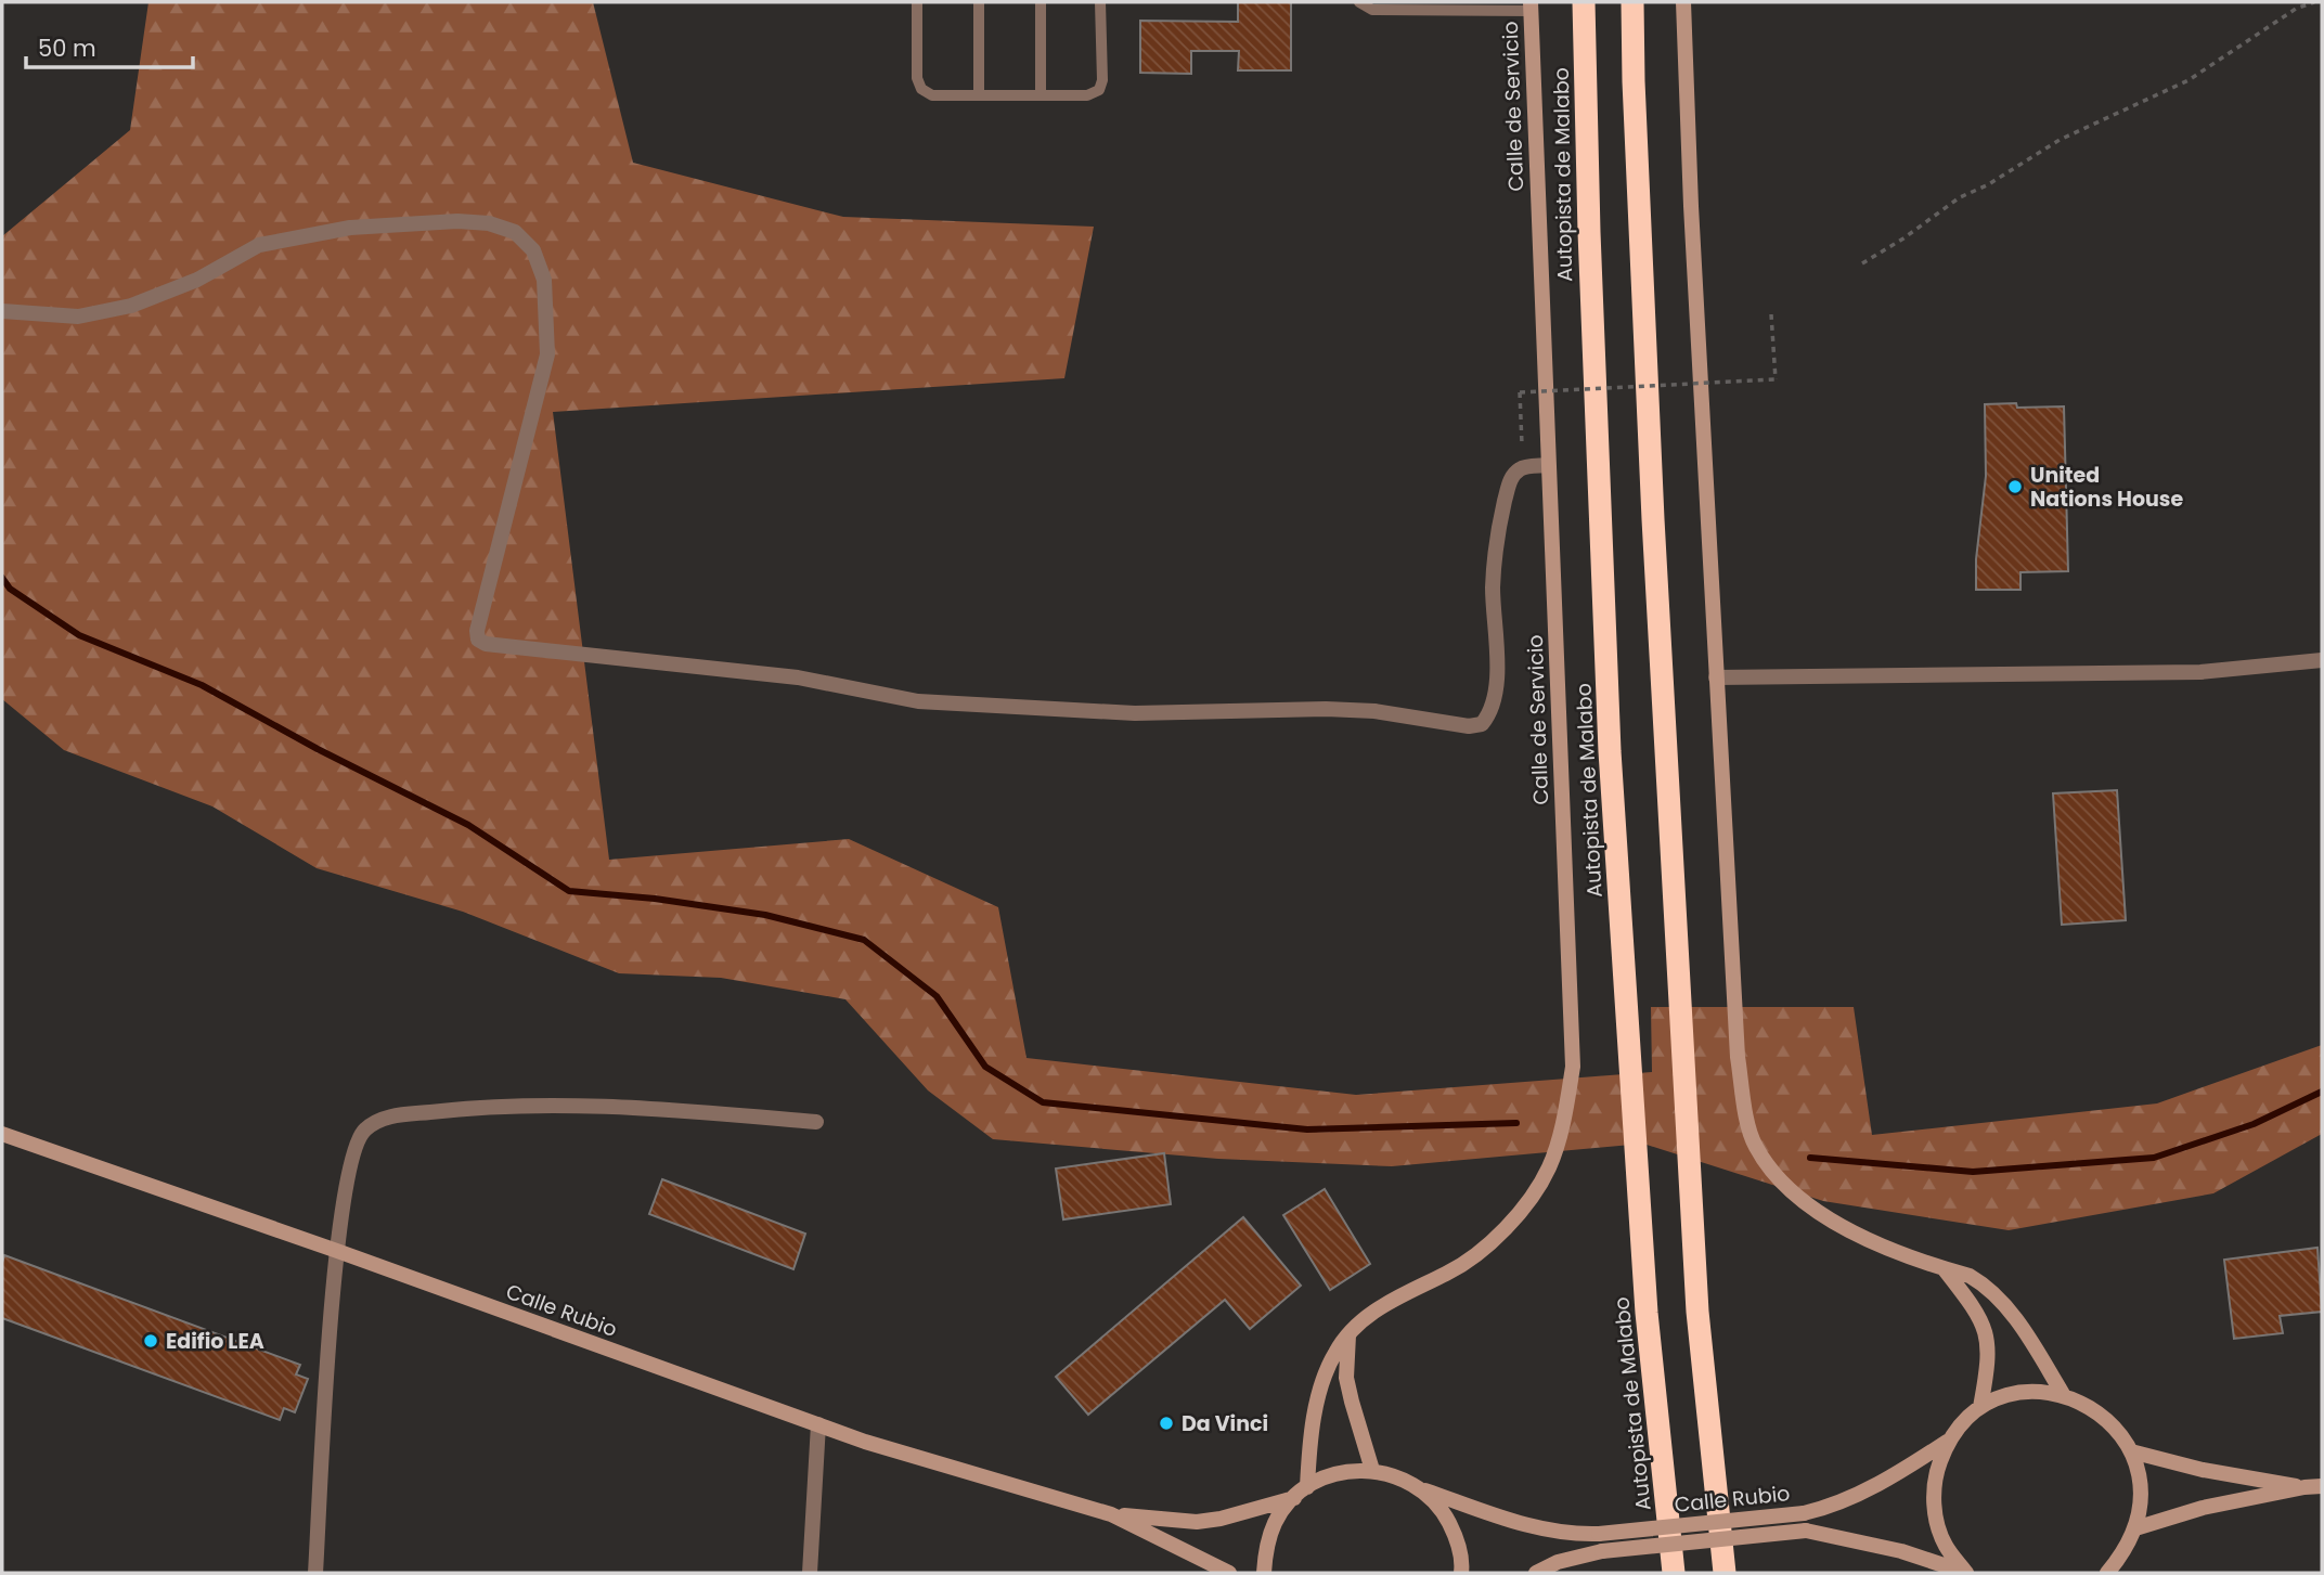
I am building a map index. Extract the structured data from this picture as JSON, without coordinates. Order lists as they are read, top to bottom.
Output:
{
  "streets": {
    "highway": ["Autopista de Malabo"],
    "street": ["Calle de Servicio", "Calle Rubio"]
  },
  "places": ["United Nations House", "Edifio LEA", "Da Vinci"],
  "scale_bar": "50 m"
}
